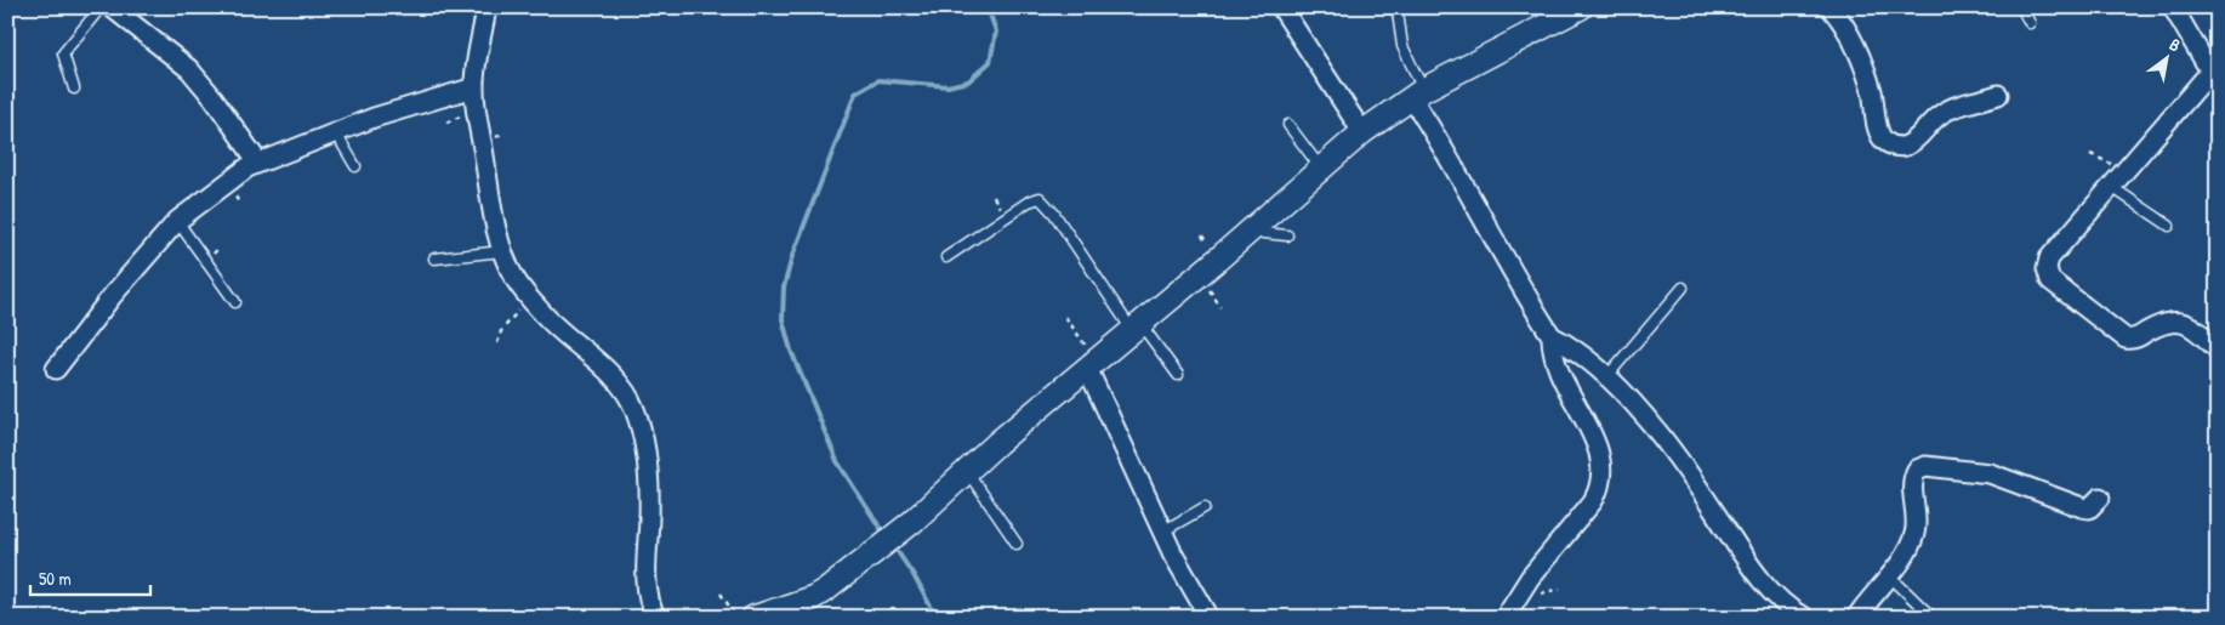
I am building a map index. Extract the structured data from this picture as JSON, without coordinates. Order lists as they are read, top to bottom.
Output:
{
  "scale_bar": "50 m",
  "north": "top right"
}
